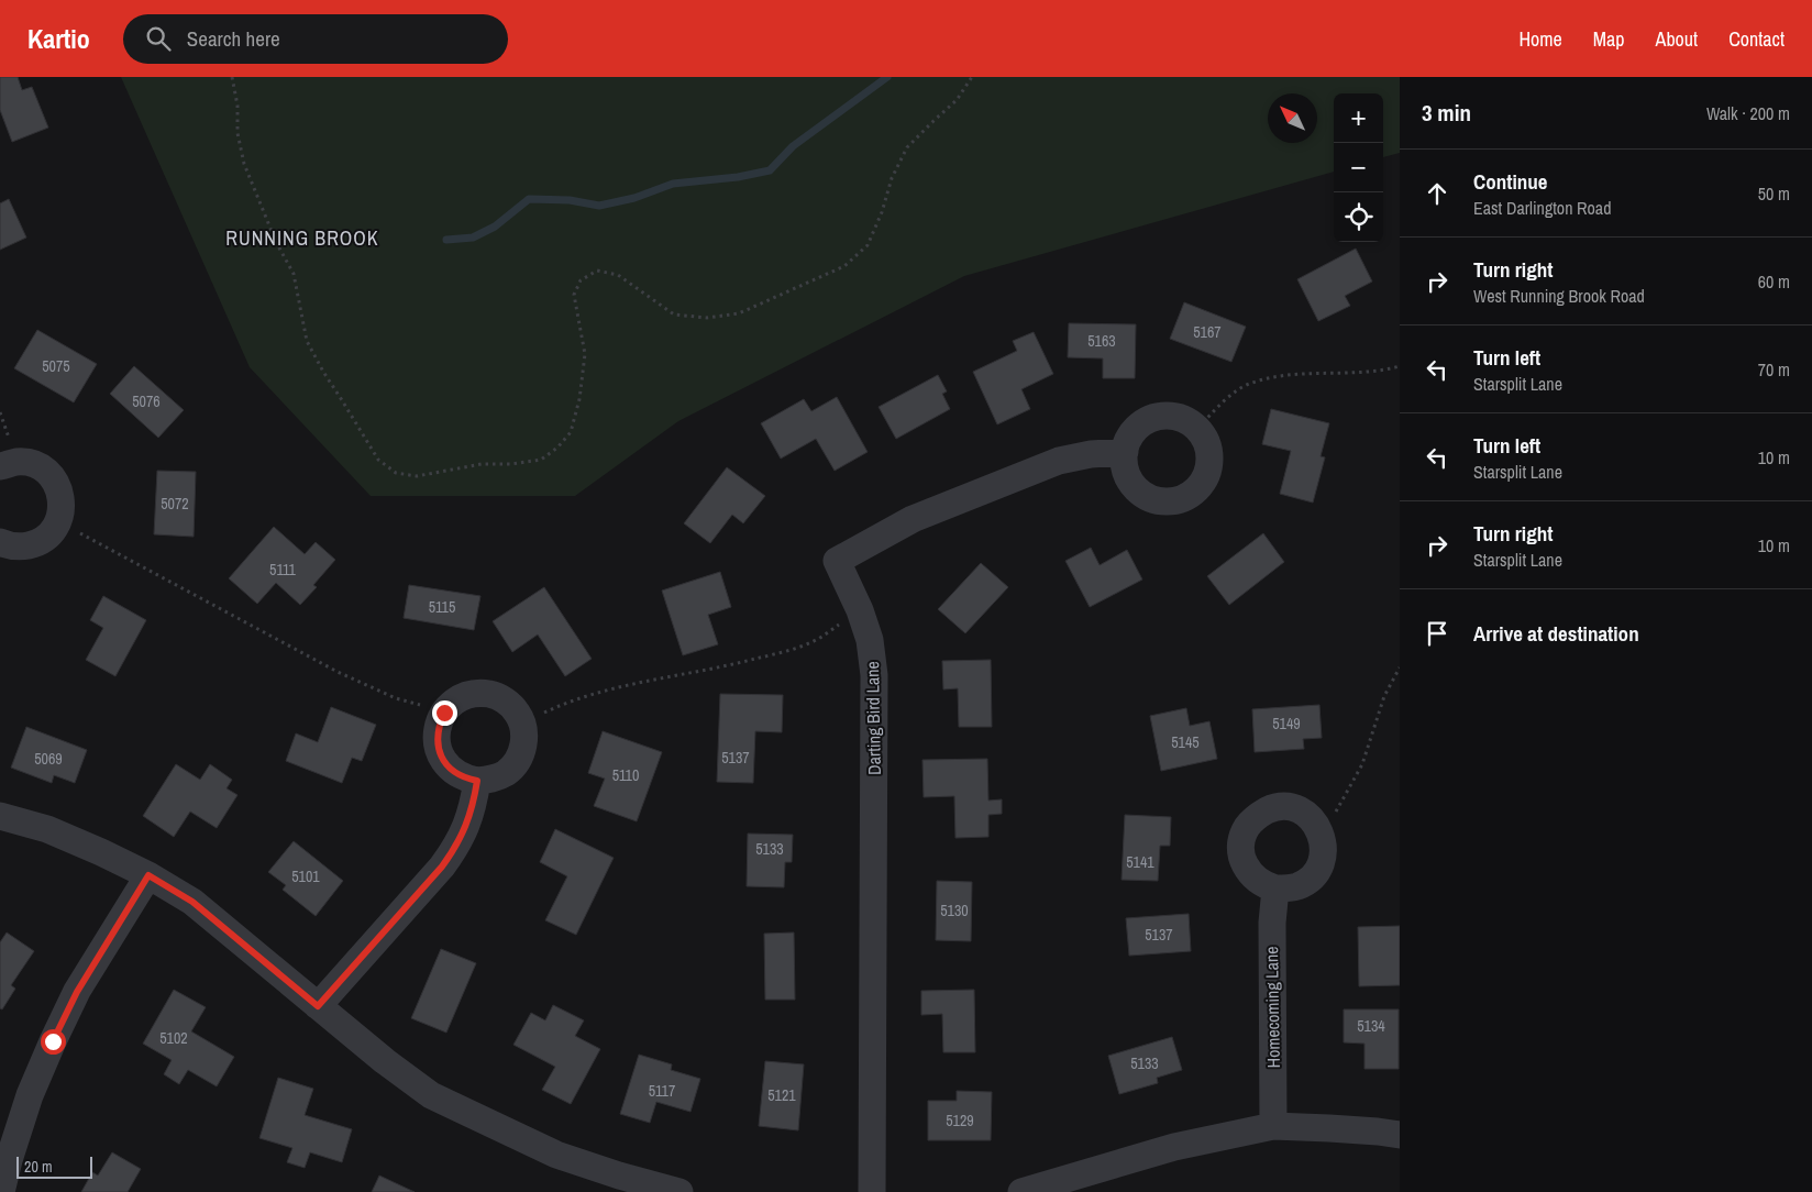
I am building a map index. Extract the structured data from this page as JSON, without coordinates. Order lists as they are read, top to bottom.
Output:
{
  "streets": {
    "street": ["Darting Bird Lane", "Homecoming Lane"]
  },
  "districts": ["RUNNING BROOK"],
  "house_numbers": [
    "5167",
    "5163",
    "5075",
    "5076",
    "5072",
    "5111",
    "5115",
    "5149",
    "5145",
    "5137",
    "5069",
    "5110",
    "5133",
    "5141",
    "5101",
    "5130",
    "5137",
    "5134",
    "5102",
    "5133",
    "5117",
    "5121",
    "5129"
  ],
  "scale_bar": "20 m",
  "north": "top left",
  "page": {
    "header": "Kartio",
    "search": "Search here",
    "nav": [
      "Home",
      "Map",
      "About",
      "Contact"
    ],
    "heading": ["3 min", "Walk · 200 m"],
    "map_buttons": ["+", "−"],
    "list": [
      ["Continue", "East Darlington Road", "50 m"],
      ["Turn right", "West Running Brook Road", "60 m"],
      ["Turn left", "Starsplit Lane", "70 m"],
      ["Turn left", "Starsplit Lane", "10 m"],
      ["Turn right", "Starsplit Lane", "10 m"],
      "Arrive at destination"
    ],
    "scale": "20 m"
  }
}
